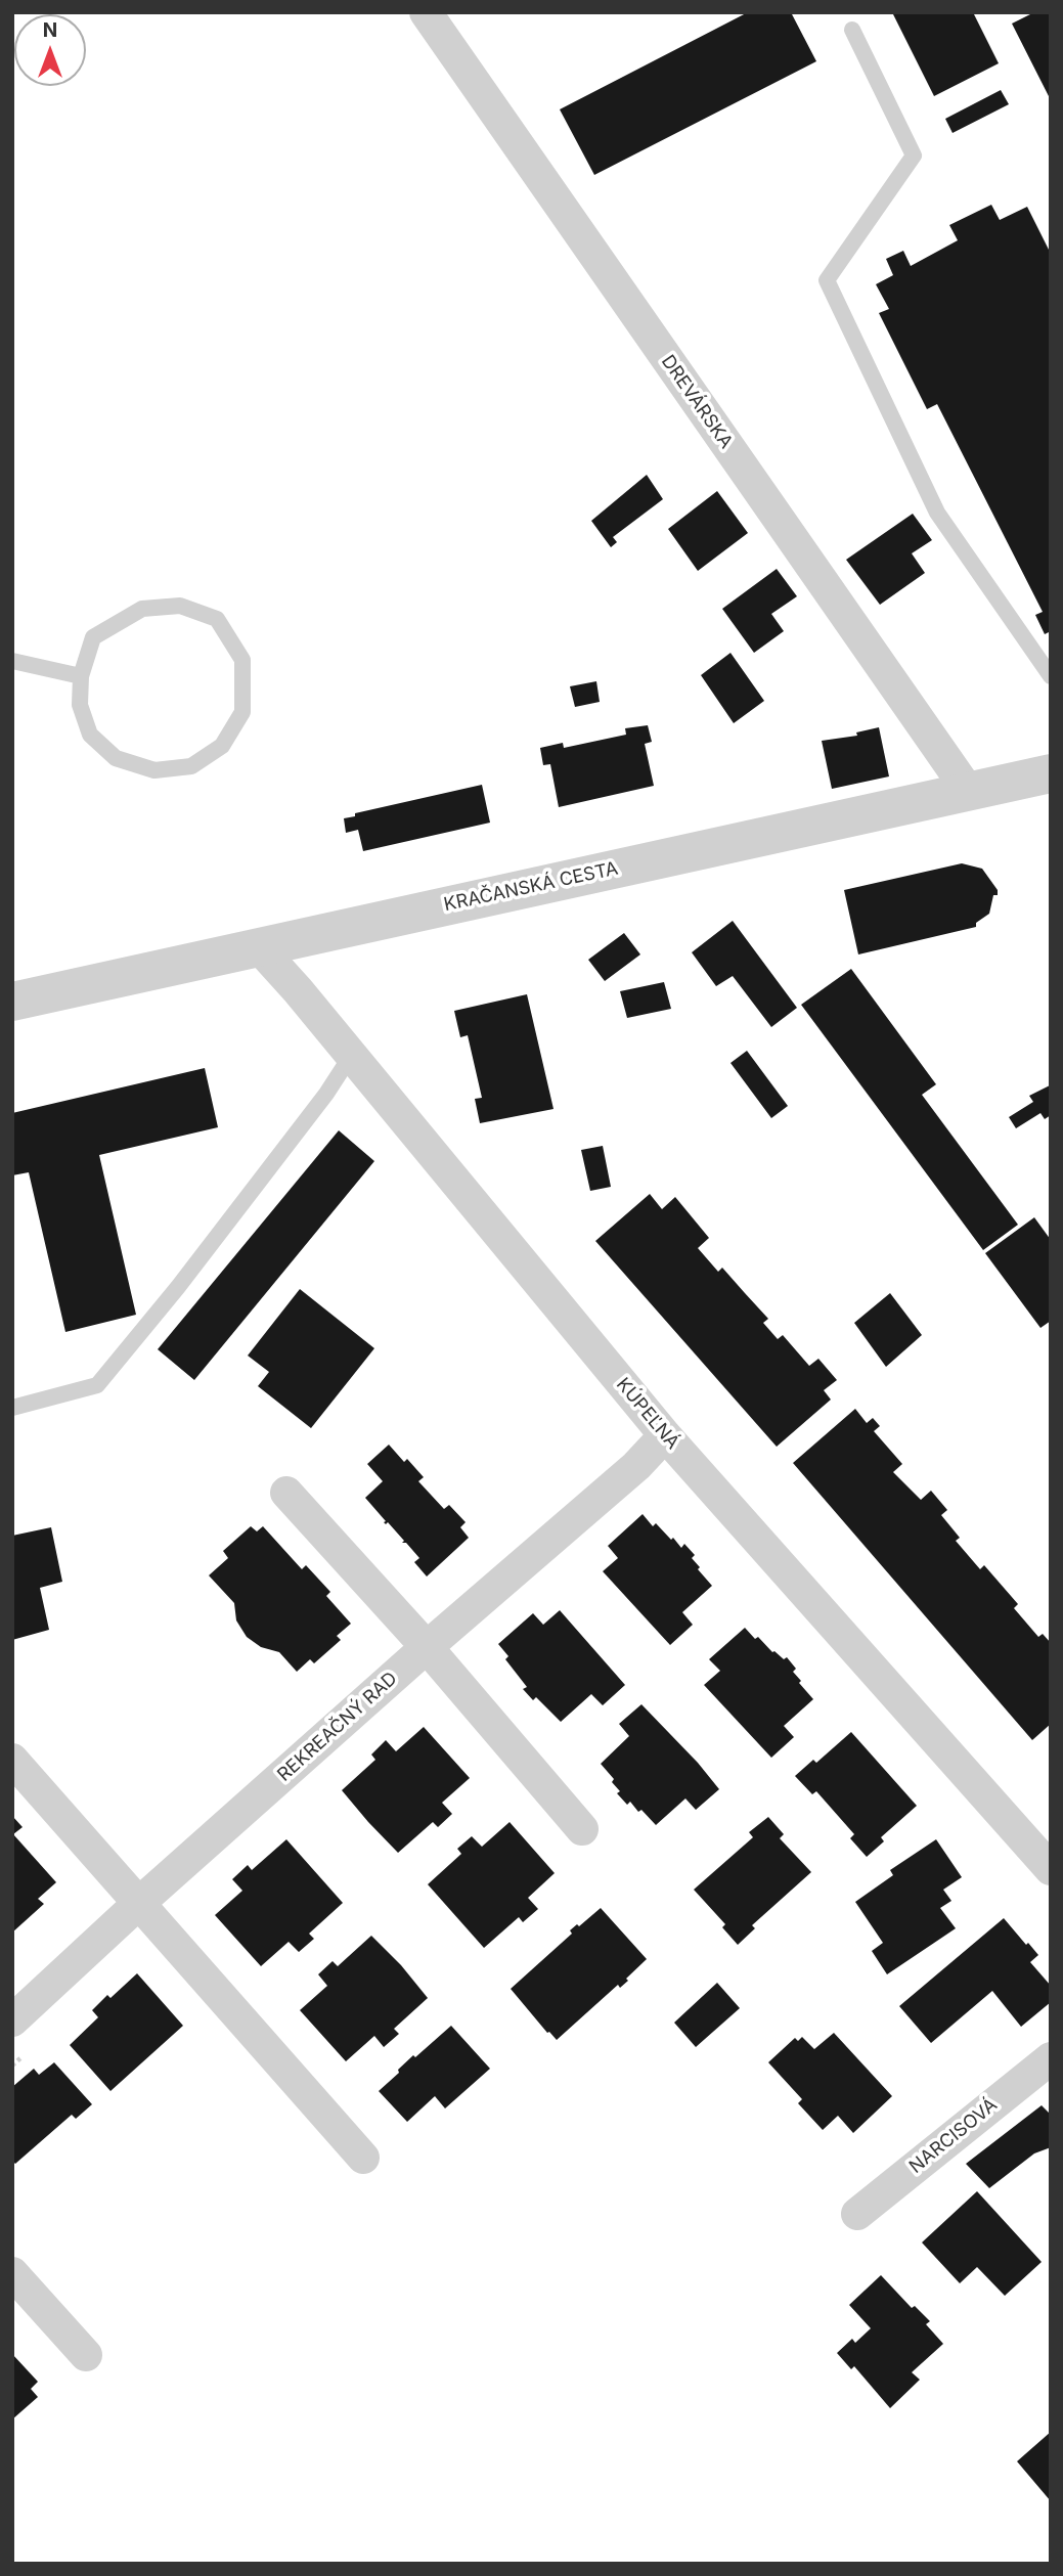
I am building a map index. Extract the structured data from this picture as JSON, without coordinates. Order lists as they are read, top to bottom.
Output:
{
  "streets": {
    "street": [
      "DREVÁRSKA",
      "KRAČANSKÁ CESTA",
      "KÚPEĽNÁ",
      "REKREAČNÝ RAD",
      "NARCISOVÁ"
    ]
  },
  "crossings": [
    ["DREVÁRSKA", "KRAČANSKÁ CESTA"],
    ["KRAČANSKÁ CESTA", "KÚPEĽNÁ"],
    ["KÚPEĽNÁ", "REKREAČNÝ RAD"]
  ],
  "north": "top"
}
